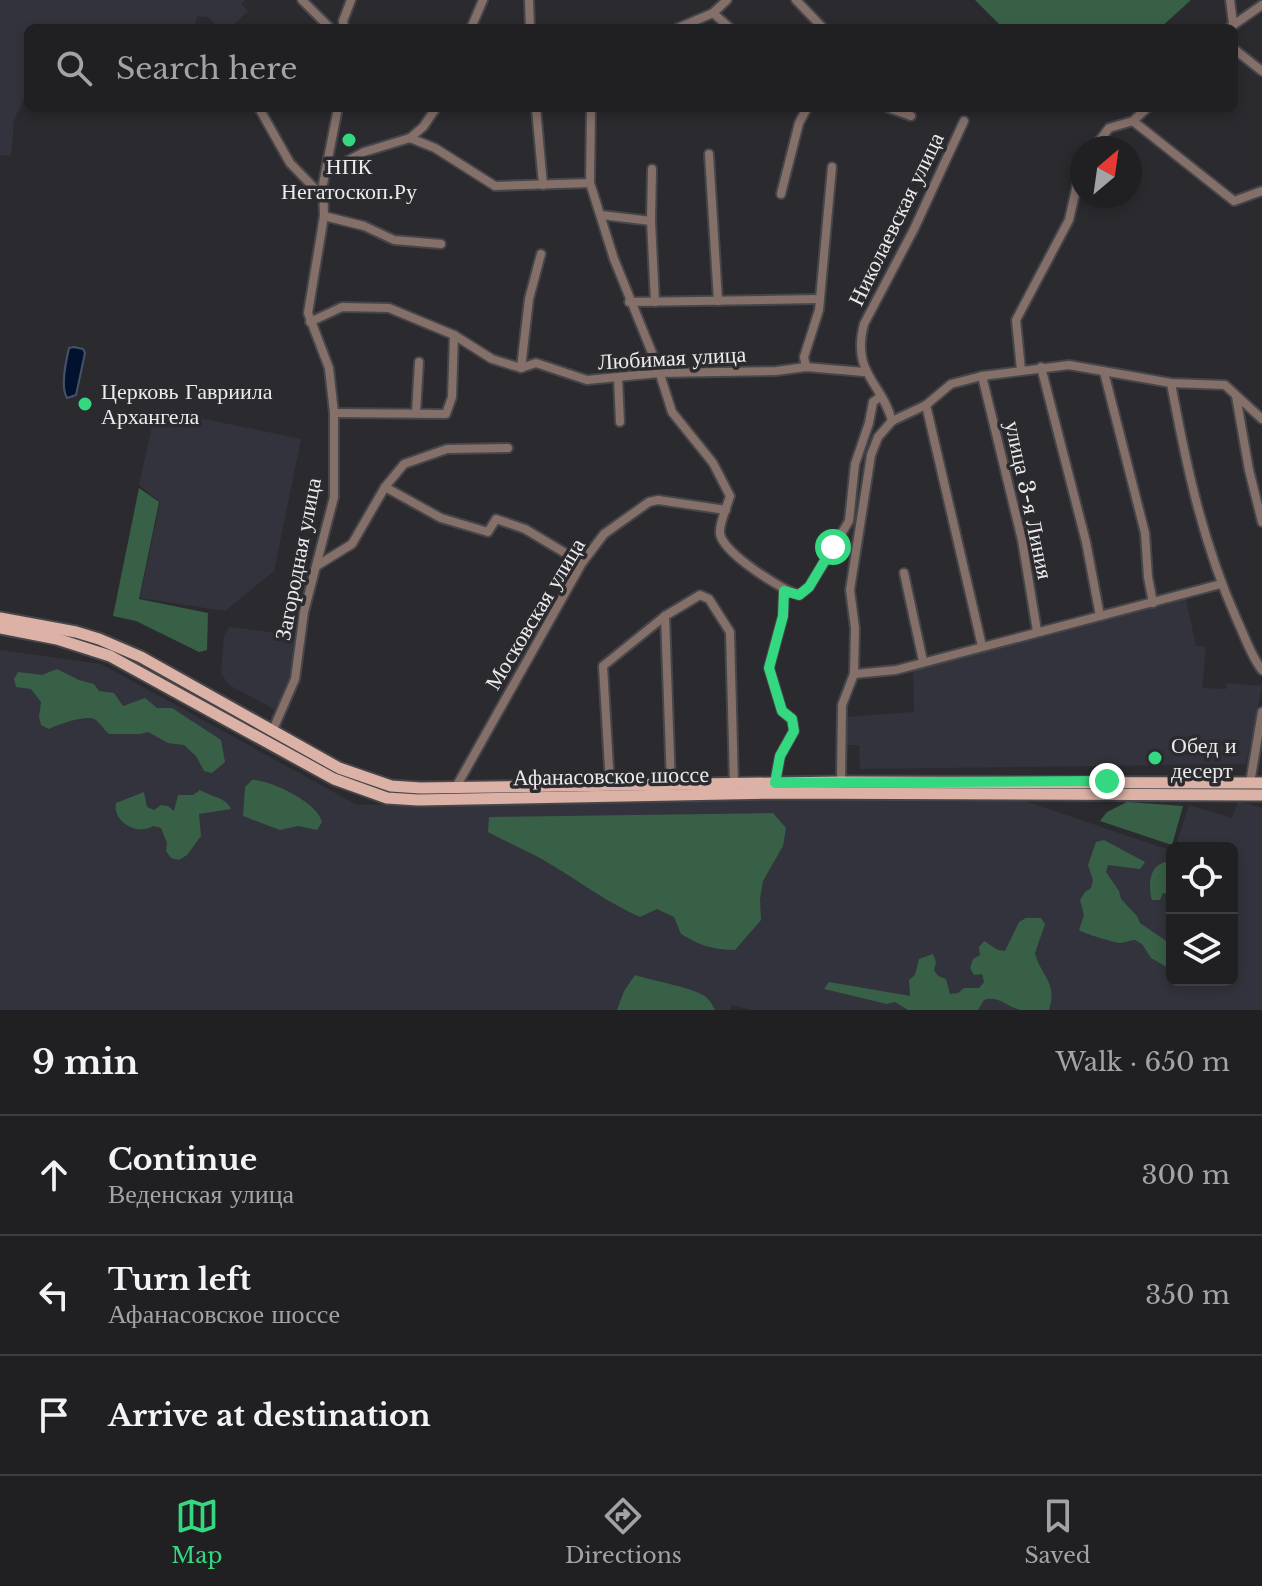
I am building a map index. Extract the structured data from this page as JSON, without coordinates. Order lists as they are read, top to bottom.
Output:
{
  "streets": {
    "main road": ["Афанасовское шоссе"],
    "street": [
      "Николаевская улица",
      "Любимая улица",
      "улица 3-я Линия",
      "Загородная улица",
      "Московская улица"
    ]
  },
  "crossings": [
    ["Николаевская улица", "Любимая улица"],
    ["Любимая улица", "Загородная улица"],
    ["Загородная улица", "Афанасовское шоссе"],
    ["Московская улица", "Афанасовское шоссе"]
  ],
  "places": ["НПК Негатоскоп.Ру", "Церковь Гавриила Архангела", "Обед и десерт"],
  "north": "top right",
  "page": {
    "search": "Search here",
    "heading": ["9 min", "Walk · 650 m"],
    "list": [
      ["Continue", "Веденская улица", "300 m"],
      ["Turn left", "Афанасовское шоссе", "350 m"],
      "Arrive at destination"
    ],
    "nav": ["Map", "Directions", "Saved"]
  }
}
